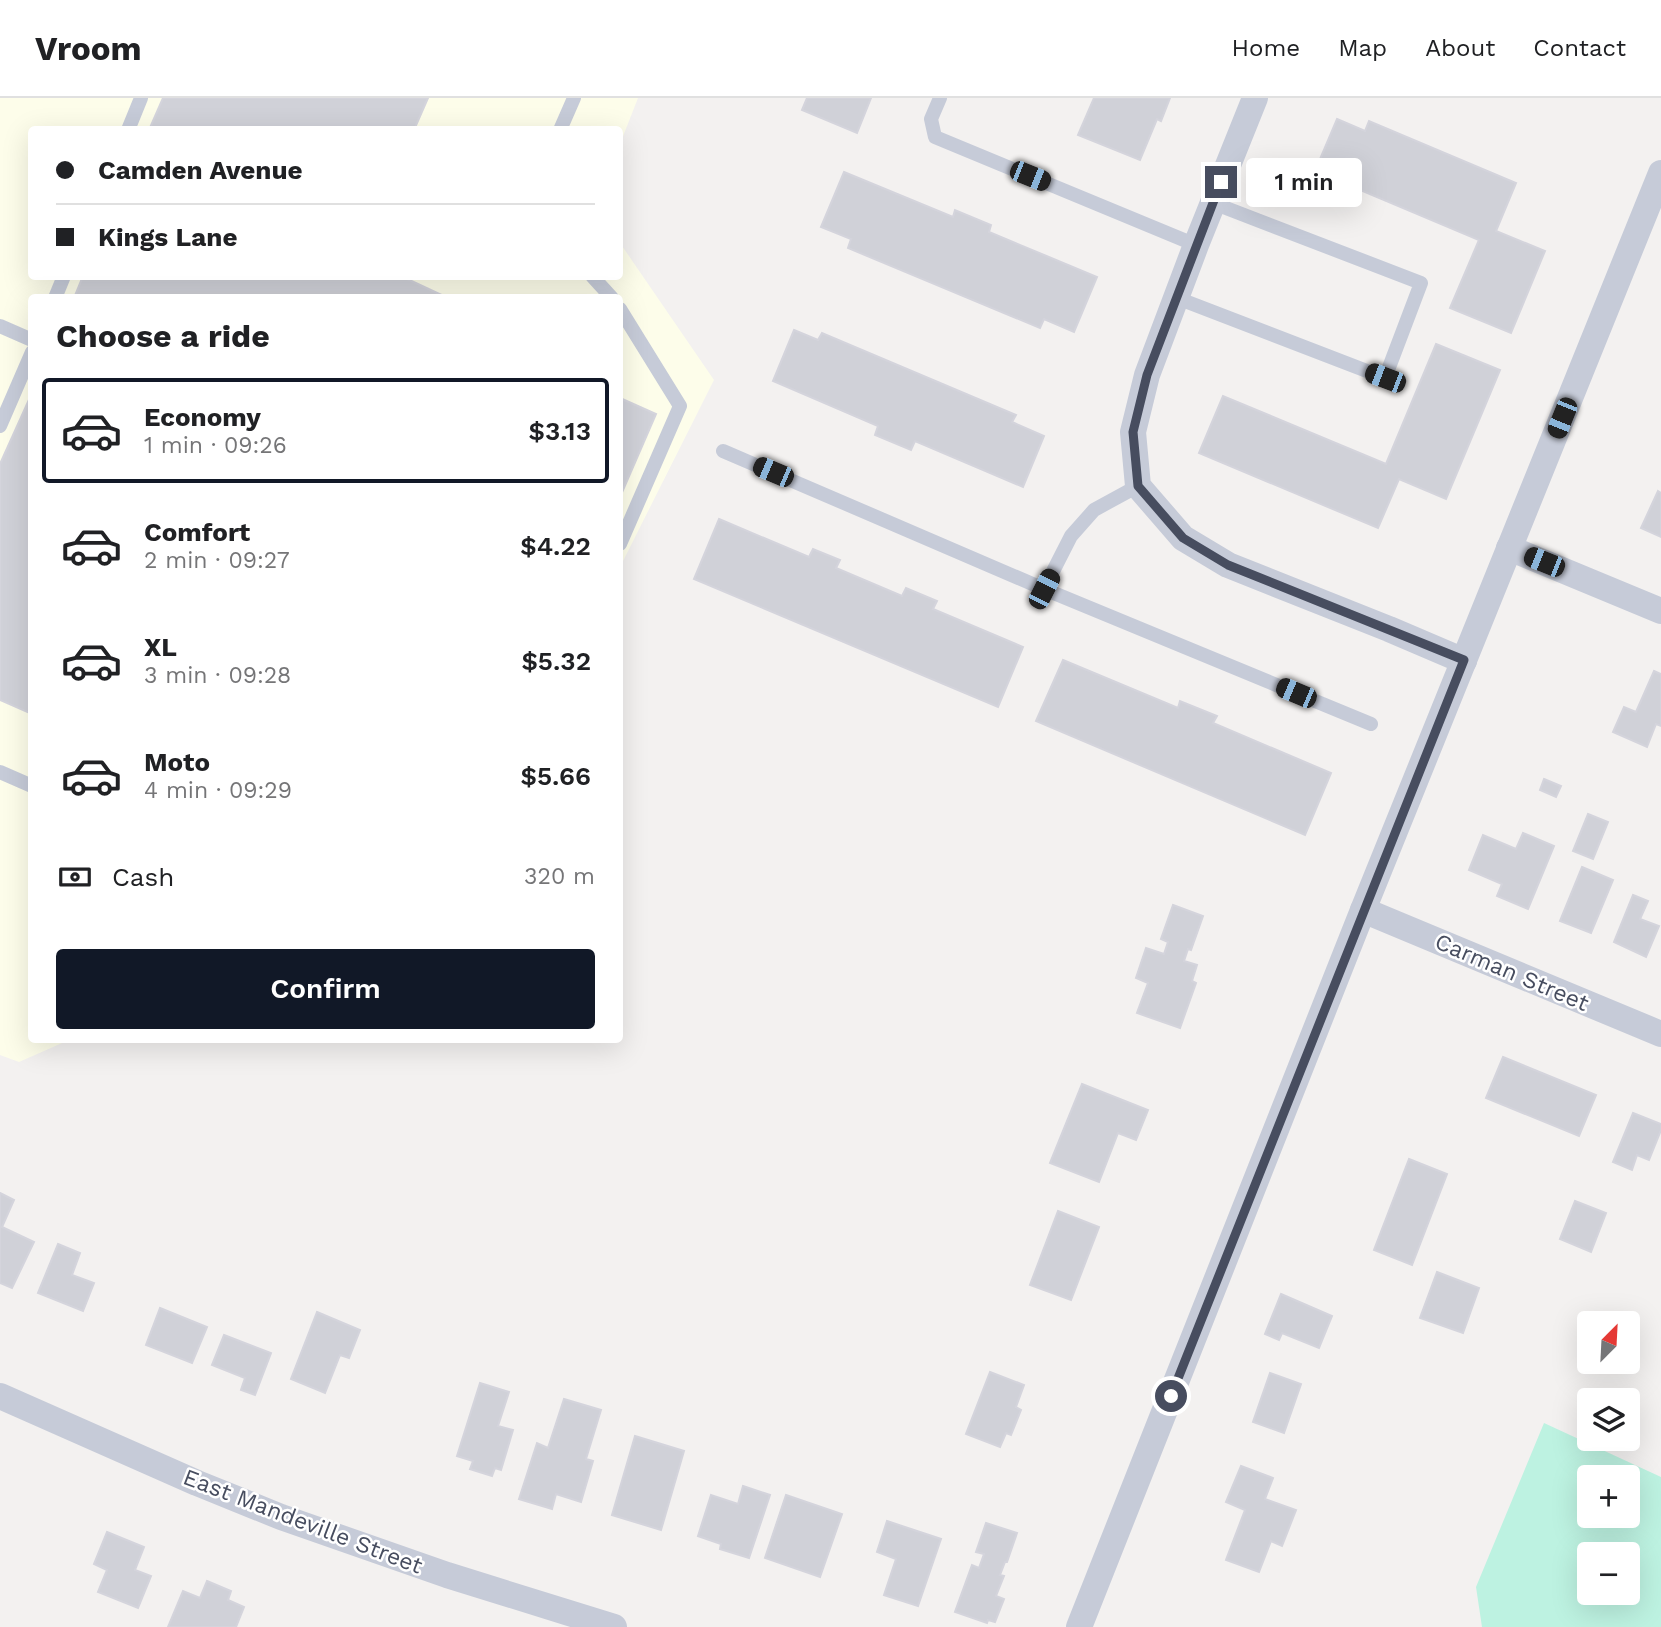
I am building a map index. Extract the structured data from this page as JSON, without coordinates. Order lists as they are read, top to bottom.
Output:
{
  "streets": {
    "street": ["Carman Street", "East Mandeville Street"]
  },
  "north": "top right",
  "page": {
    "header": "Vroom",
    "nav": [
      "Home",
      "Map",
      "About",
      "Contact"
    ],
    "banner": ["Camden Avenue", "Kings Lane"],
    "bubble": "1 min",
    "heading": "Choose a ride",
    "list": [
      {
        "name": "Economy",
        "note": "1 min · 09:26",
        "value": "$3.13"
      },
      {
        "name": "Comfort",
        "note": "2 min · 09:27",
        "value": "$4.22"
      },
      {
        "name": "XL",
        "note": "3 min · 09:28",
        "value": "$5.32"
      },
      {
        "name": "Moto",
        "note": "4 min · 09:29",
        "value": "$5.66"
      }
    ],
    "pay": ["Cash", "320 m"],
    "buttons": "Confirm",
    "map_buttons": ["+", "−"]
  }
}
